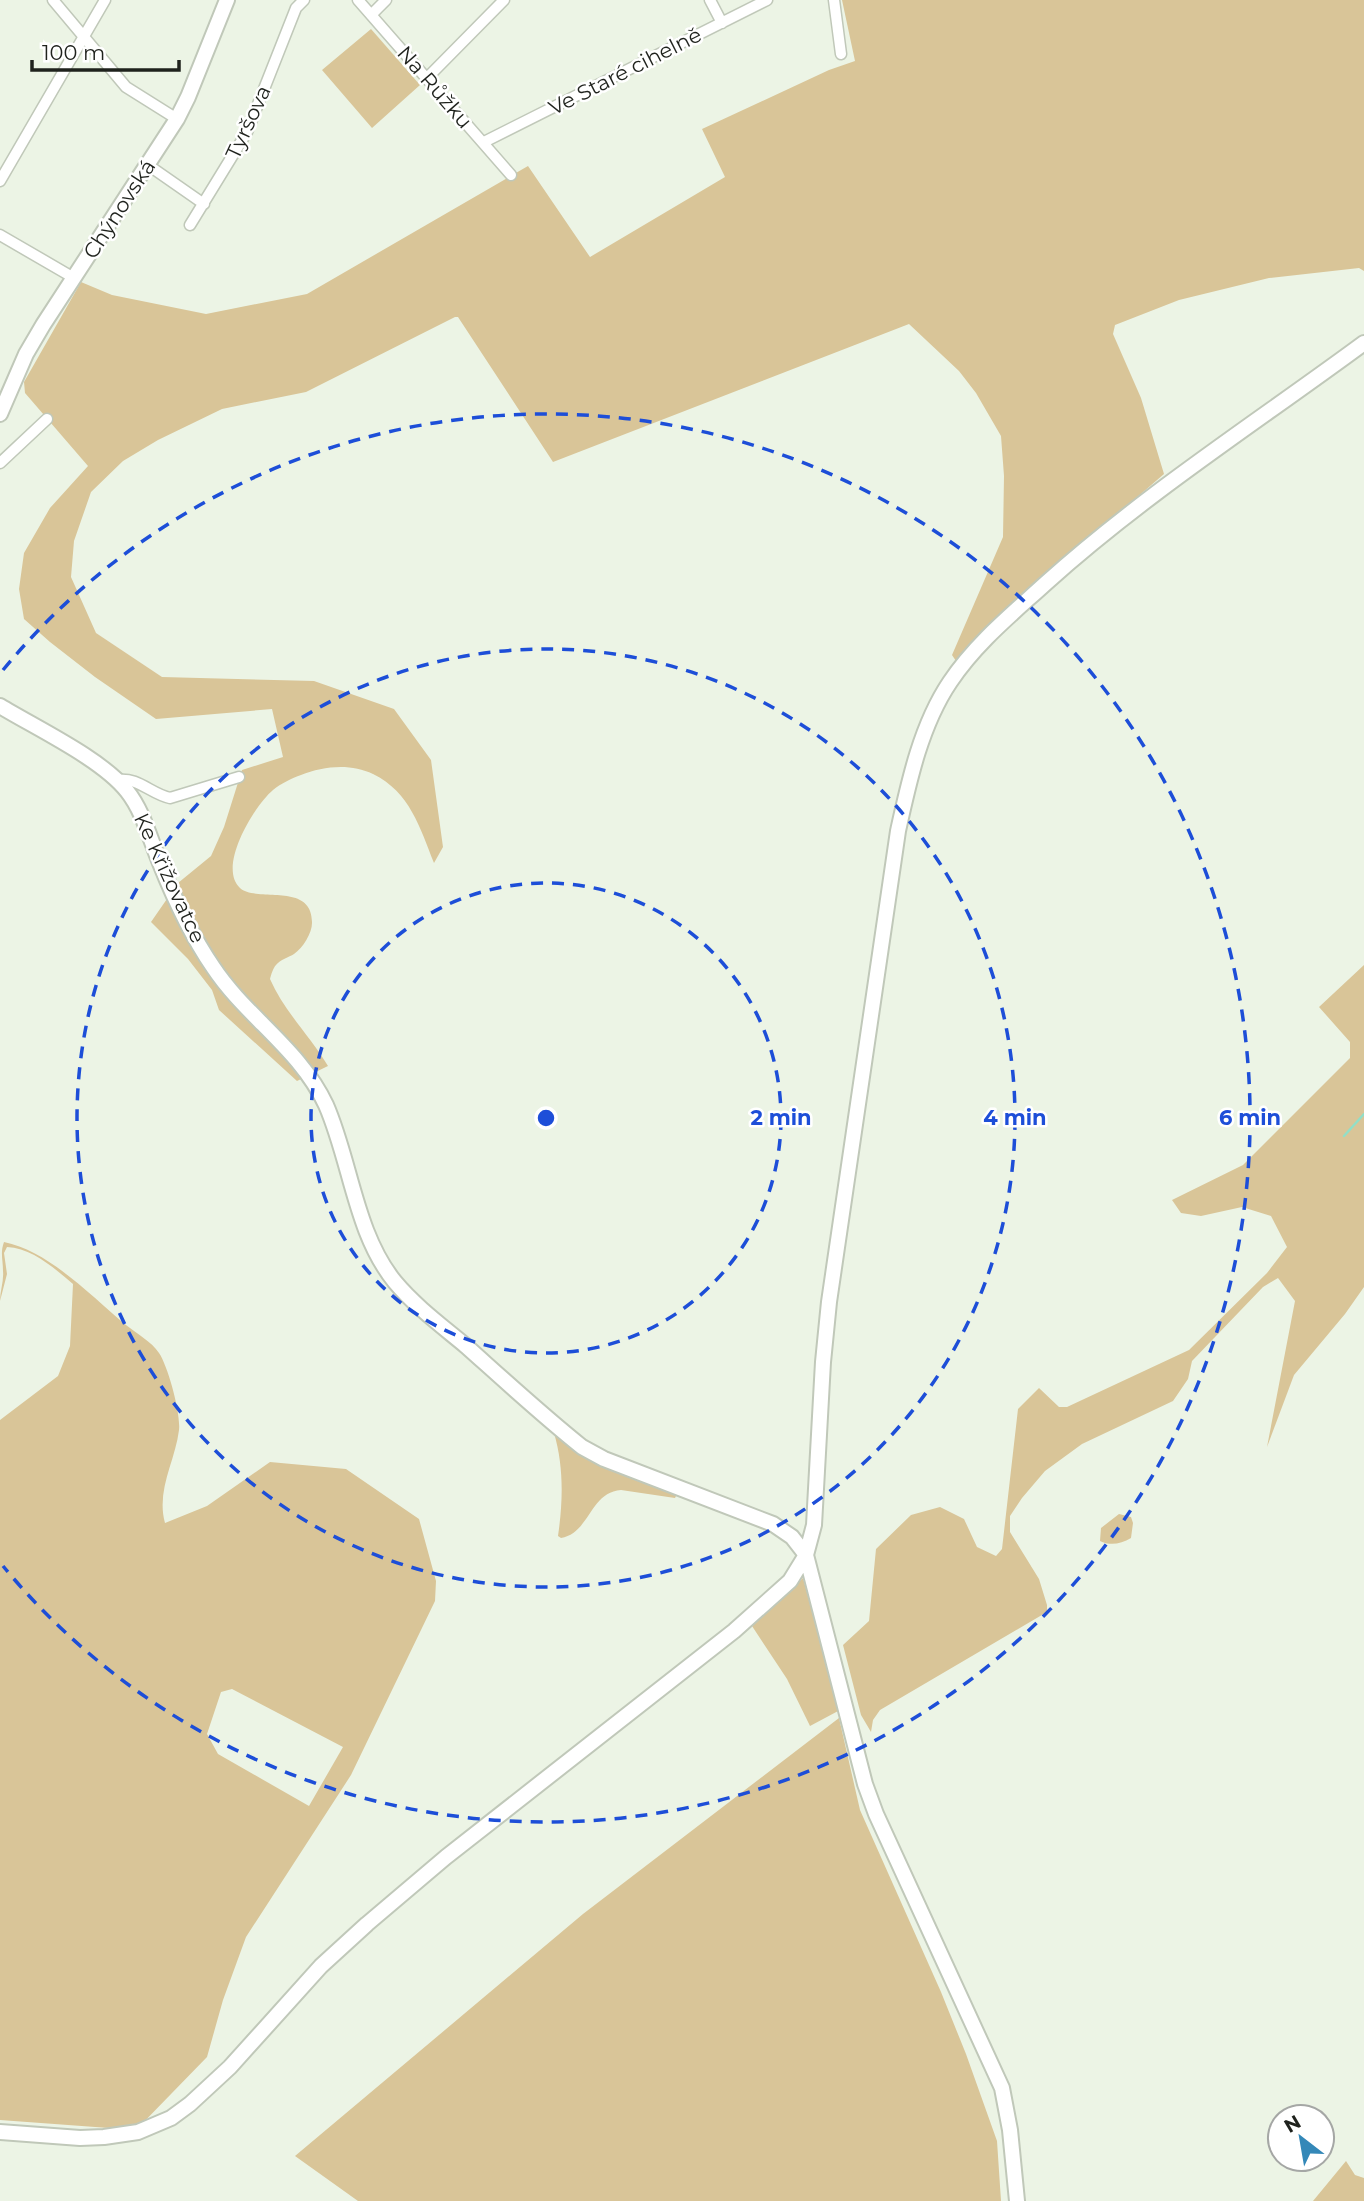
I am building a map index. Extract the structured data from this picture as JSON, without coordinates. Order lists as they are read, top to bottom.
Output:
{
  "streets": {
    "street": [
      "Ve Staré cihelně",
      "Na Růžku",
      "Tyršova",
      "Chýnovská",
      "Ke Křižovatce"
    ]
  },
  "crossings": [
    ["Ve Staré cihelně", "Na Růžku"]
  ],
  "scale_bar": "100 m",
  "north": "top left",
  "rings": ["2 min", "4 min", "6 min"]
}
